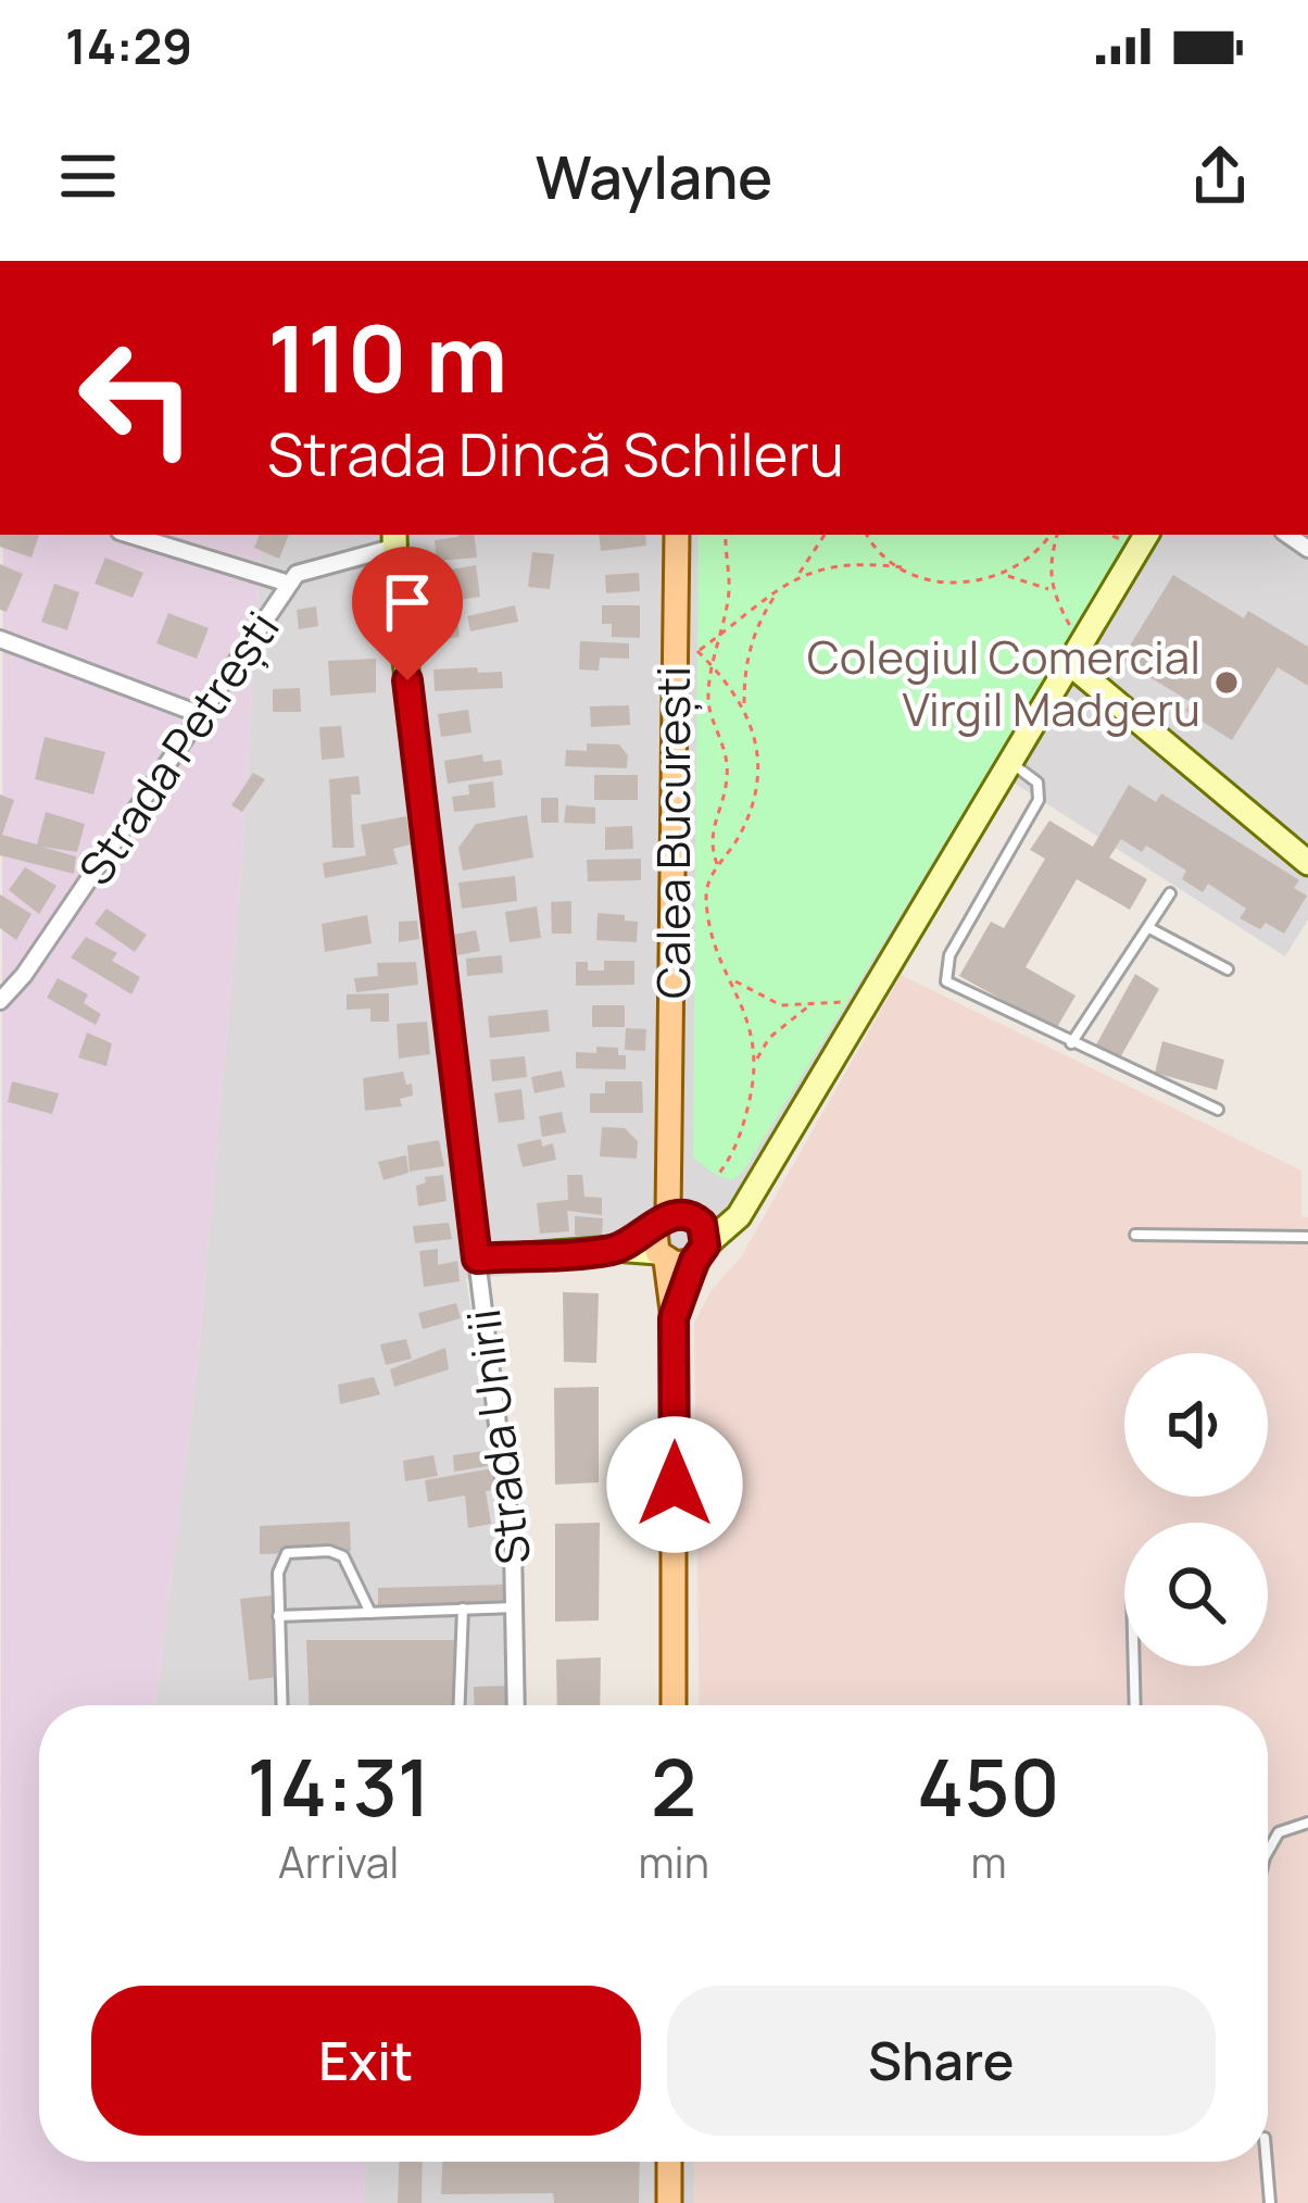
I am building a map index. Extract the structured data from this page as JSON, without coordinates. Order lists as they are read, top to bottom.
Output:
{
  "streets": {
    "main road": ["Calea București", "Strada Unirii"],
    "street": ["Strada Petrești"]
  },
  "crossings": [
    ["Strada Petrești", "Strada Unirii"]
  ],
  "places": ["Colegiul Comercial Virgil Madgeru"],
  "page": {
    "status": "14:29",
    "header": "Waylane",
    "turn": ["110 m", "Strada Dincă Schileru"],
    "eta": [
      "14:31",
      "Arrival",
      "2",
      "min",
      "450",
      "m"
    ],
    "buttons": ["Exit", "Share"]
  }
}
